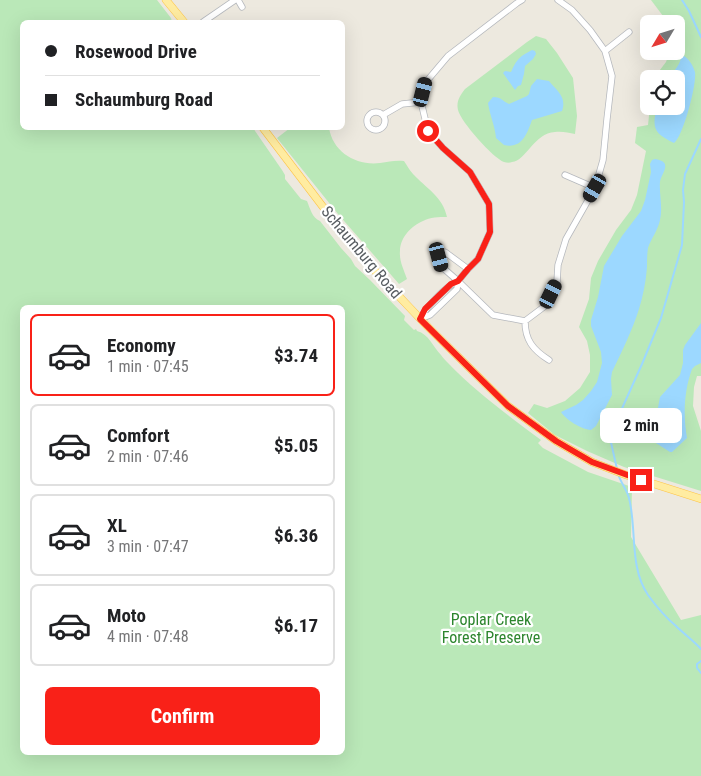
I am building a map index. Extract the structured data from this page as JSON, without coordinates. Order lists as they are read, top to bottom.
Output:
{
  "streets": {
    "main road": ["Schaumburg Road"]
  },
  "parks": ["Poplar Creek Forest Preserve"],
  "north": "bottom left",
  "page": {
    "banner": ["Rosewood Drive", "Schaumburg Road"],
    "list": [
      {
        "name": "Economy",
        "note": "1 min · 07:45",
        "value": "$3.74"
      },
      {
        "name": "Comfort",
        "note": "2 min · 07:46",
        "value": "$5.05"
      },
      {
        "name": "XL",
        "note": "3 min · 07:47",
        "value": "$6.36"
      },
      {
        "name": "Moto",
        "note": "4 min · 07:48",
        "value": "$6.17"
      }
    ],
    "bubble": "2 min",
    "buttons": "Confirm"
  }
}
